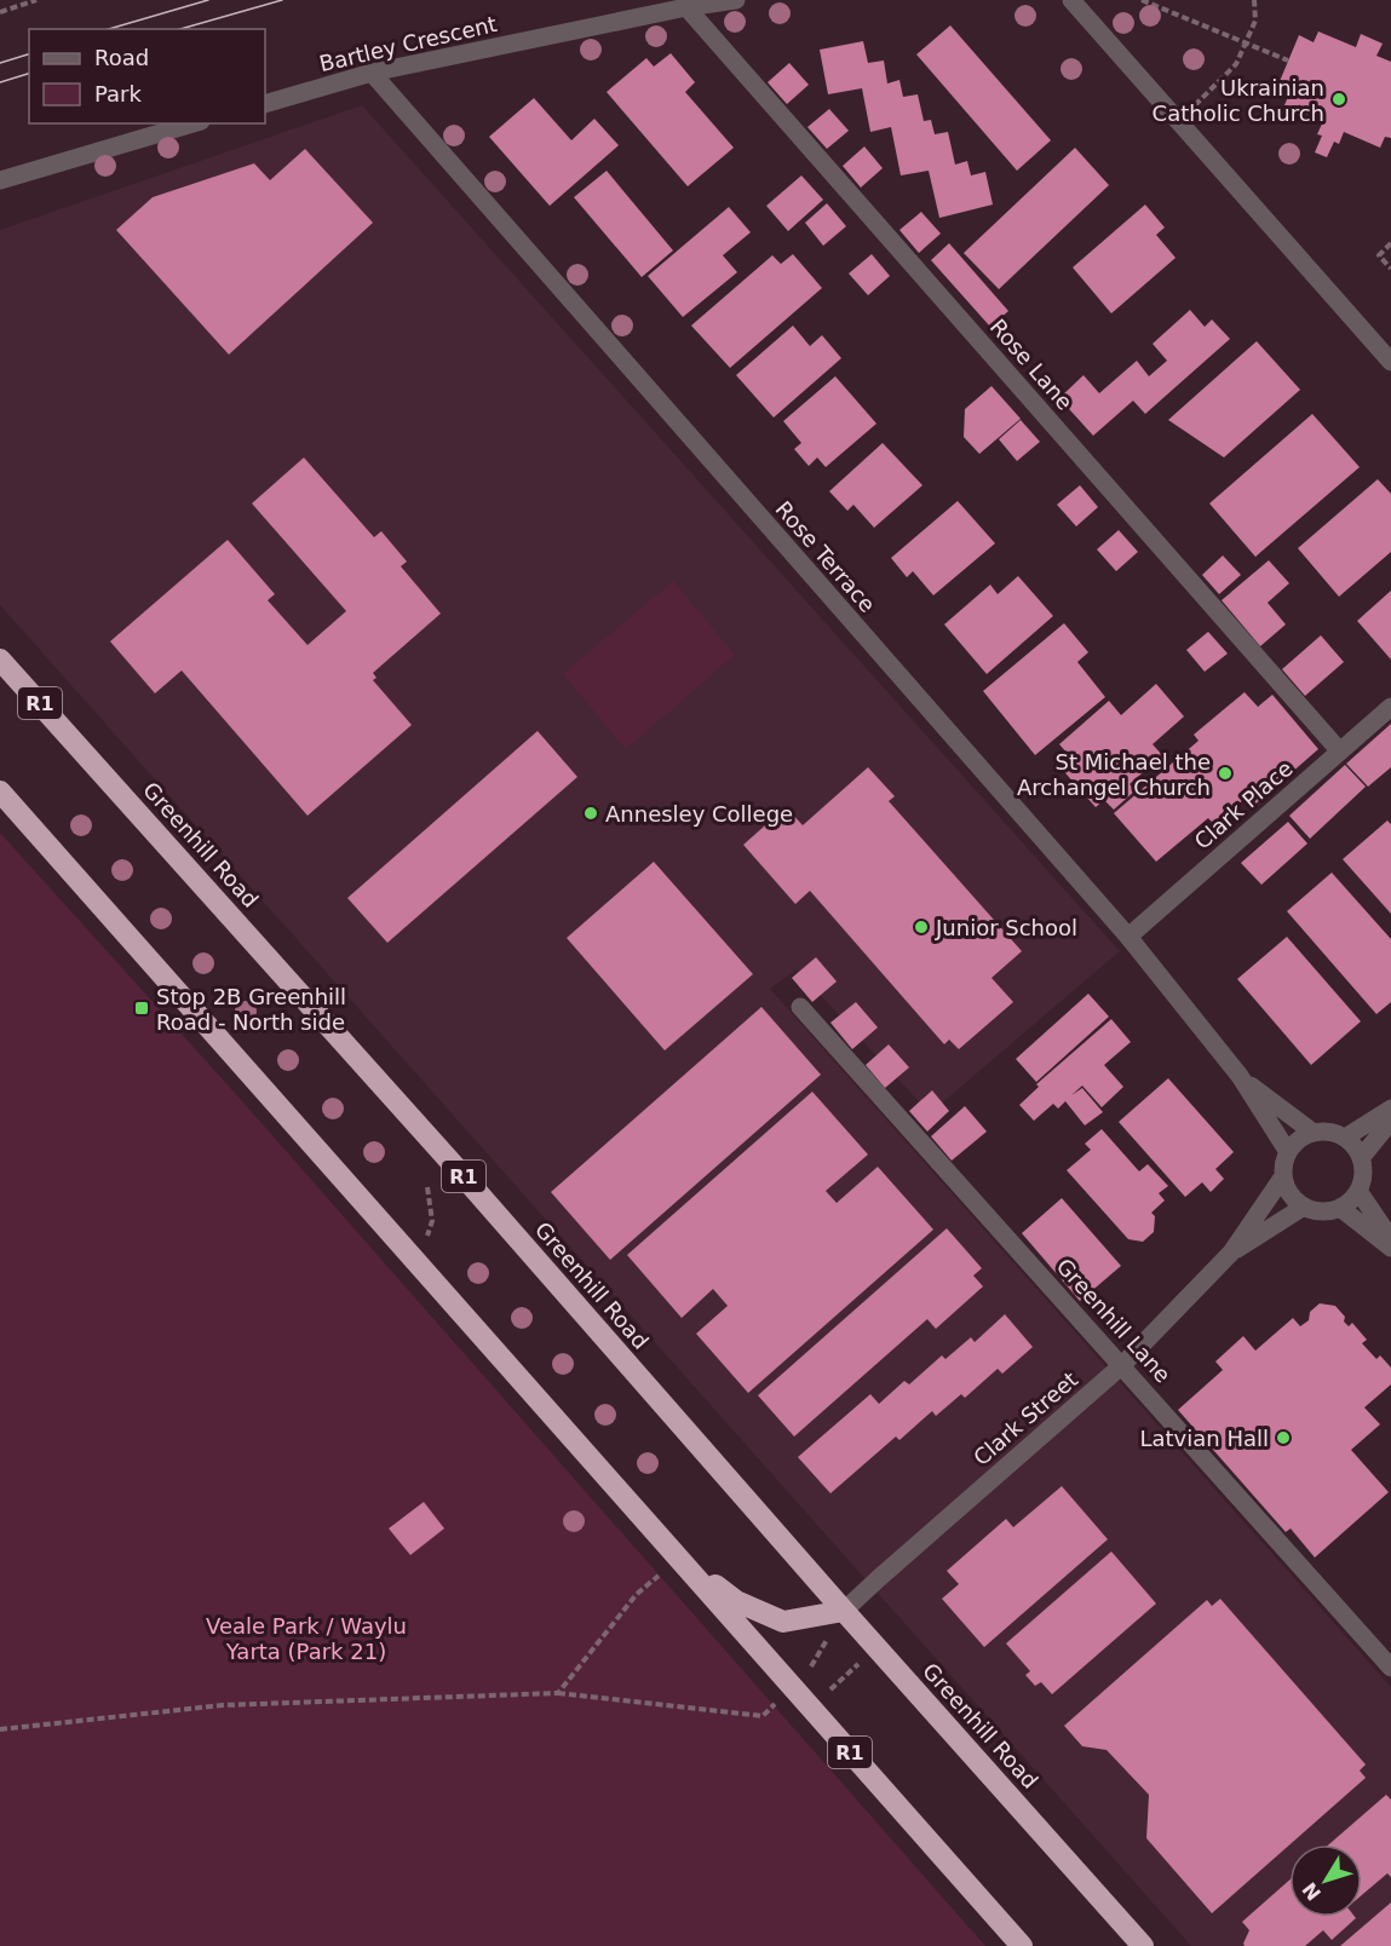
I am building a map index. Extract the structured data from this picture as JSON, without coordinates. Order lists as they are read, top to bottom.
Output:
{
  "streets": {
    "highway": ["R1", "Greenhill Road"],
    "street": [
      "Bartley Crescent",
      "Rose Lane",
      "Rose Terrace",
      "Clark Place",
      "Greenhill Lane",
      "Clark Street"
    ]
  },
  "crossings": [
    ["Bartley Crescent", "Rose Lane"],
    ["Bartley Crescent", "Rose Terrace"],
    ["Rose Lane", "Clark Place"],
    ["Rose Terrace", "Clark Place"],
    ["Rose Terrace", "Clark Street"],
    ["Greenhill Road", "Clark Street"],
    ["Greenhill Lane", "Clark Street"]
  ],
  "parks": ["Veale Park / Waylu Yarta (Park 21)"],
  "places": {
    "other": [
      "Ukrainian Catholic Church",
      "St Michael the Archangel Church",
      "Annesley College",
      "Junior School",
      "Latvian Hall"
    ],
    "transit": ["Stop 2B Greenhill Road - North side"]
  },
  "legend": ["Road", "Park"],
  "north": "bottom left"
}
